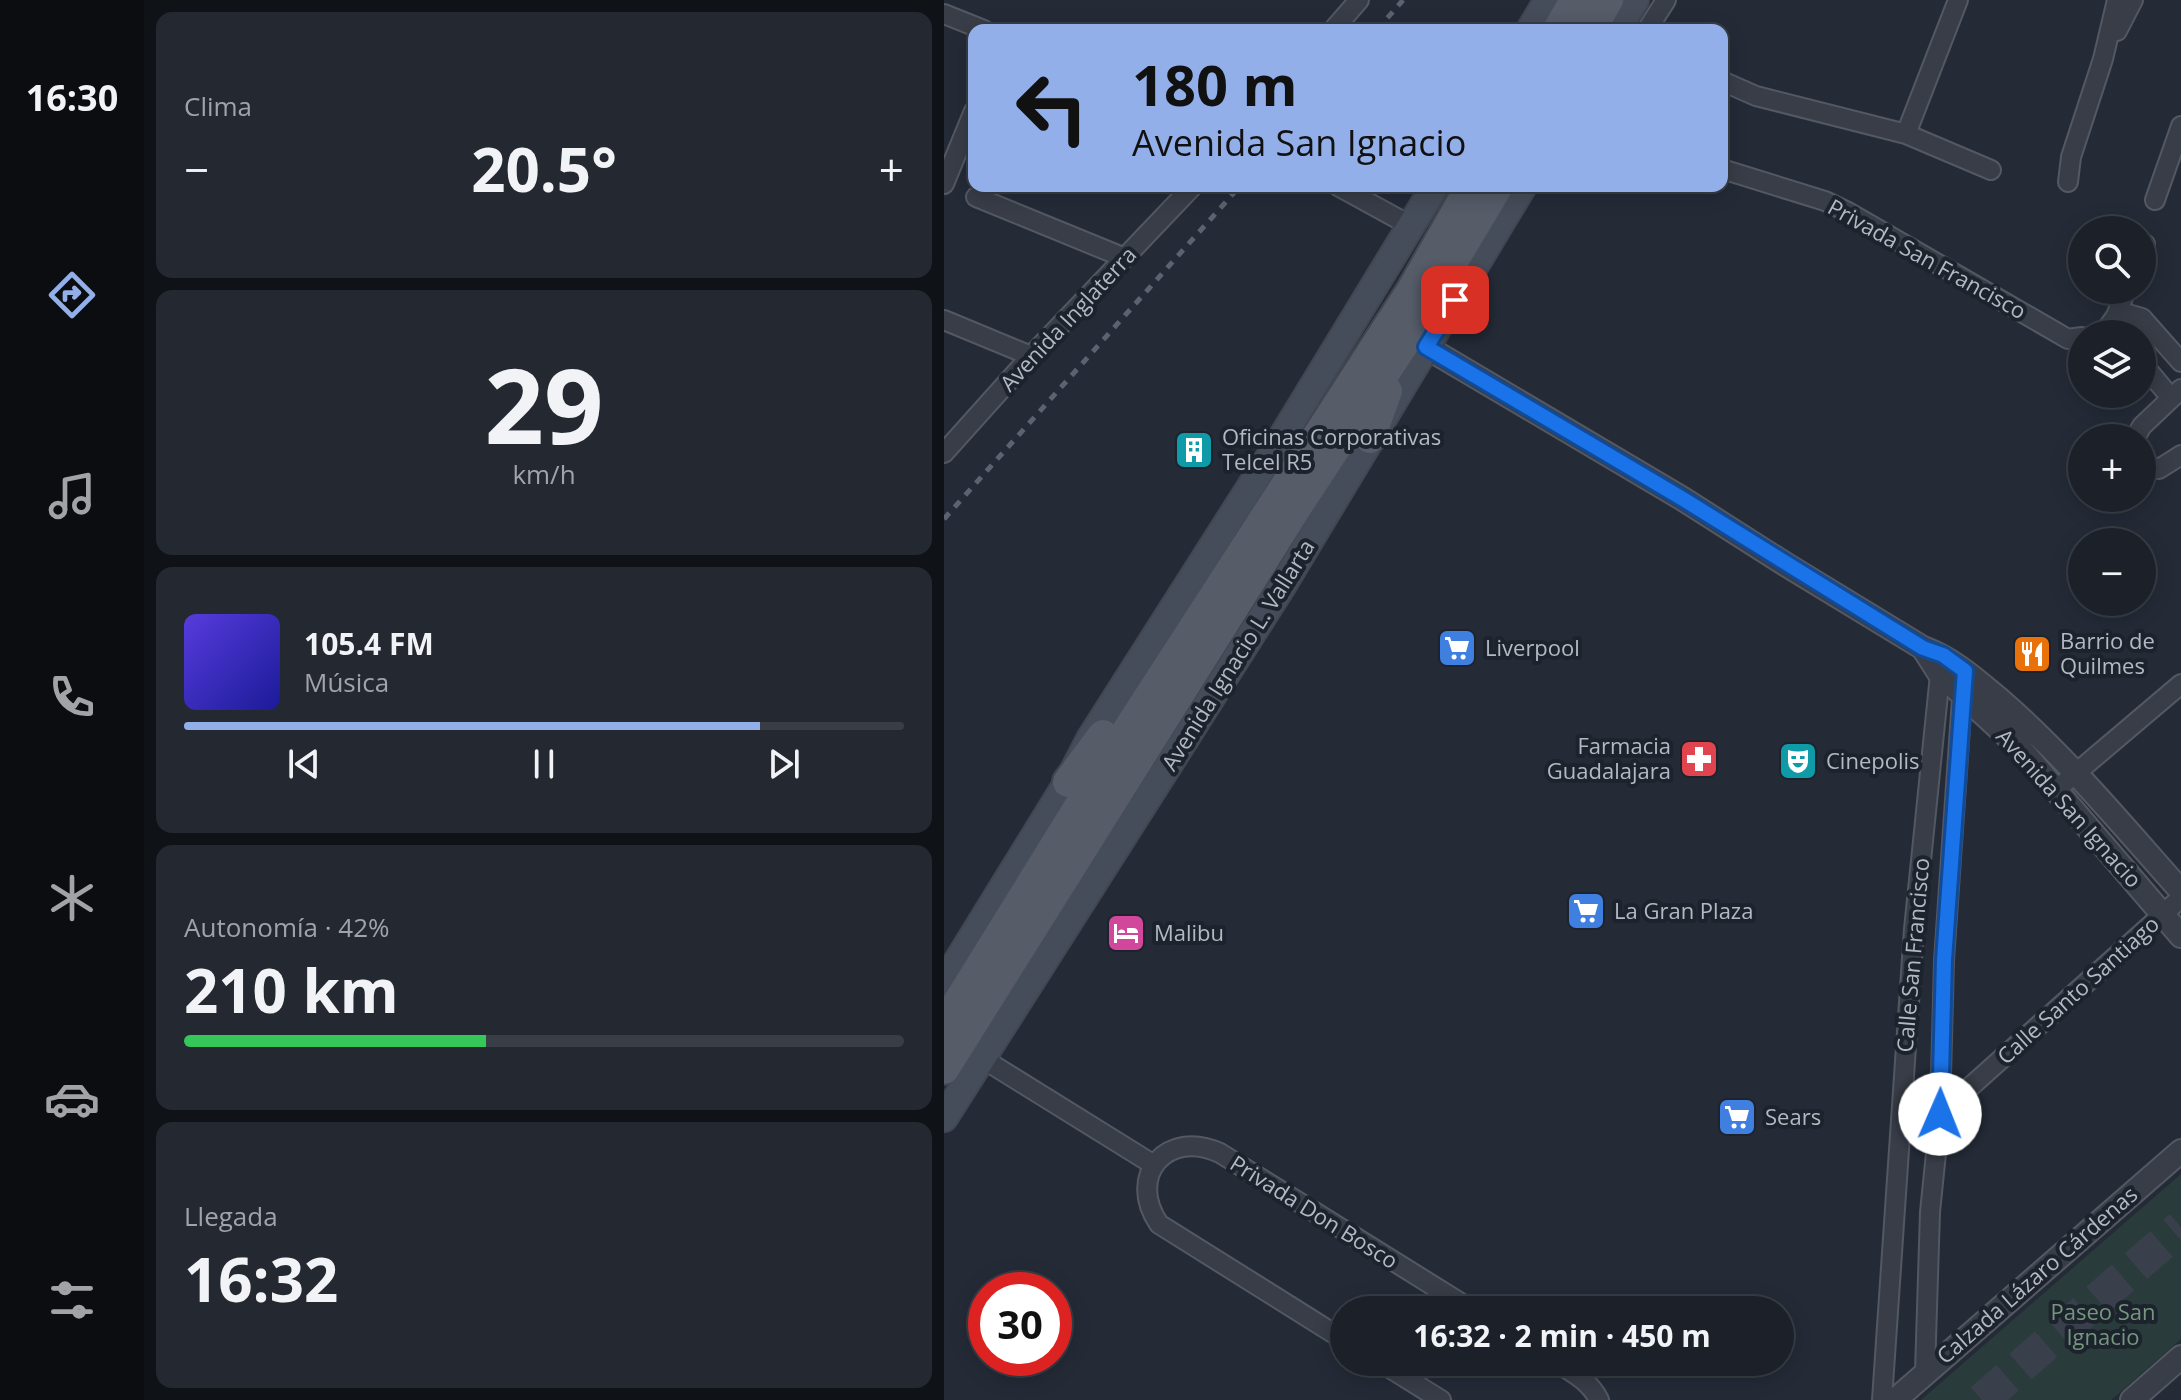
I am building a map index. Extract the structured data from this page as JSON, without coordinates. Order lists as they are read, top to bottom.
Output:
{
  "streets": {
    "main road": ["Avenida Ignacio L. Vallarta"],
    "street": [
      "Privada San Francisco",
      "Avenida Inglaterra",
      "Avenida San Ignacio",
      "Calle San Francisco",
      "Calle Santo Santiago",
      "Privada Don Bosco",
      "Calzada Lázaro Cárdenas"
    ]
  },
  "crossings": [
    ["Avenida Ignacio L. Vallarta", "Avenida San Ignacio"],
    ["Avenida San Ignacio", "Calle San Francisco"],
    ["Avenida San Ignacio", "Calle Santo Santiago"],
    ["Calle San Francisco", "Calle Santo Santiago"],
    ["Calle San Francisco", "Calzada Lázaro Cárdenas"]
  ],
  "parks": ["Paseo San Ignacio"],
  "places": {
    "building": ["Oficinas Corporativas Telcel R5"],
    "supermarket": ["Liverpool", "La Gran Plaza", "Sears"],
    "restaurant": ["Barrio de Quilmes"],
    "pharmacy": ["Farmacia Guadalajara"],
    "theatre": ["Cinepolis"],
    "hotel": ["Malibu"]
  },
  "page": {
    "tabs": "16:30",
    "tile": [
      "Clima",
      ["29", "km/h"],
      ["Autonomía · 42%", "210 km"],
      ["Llegada", "16:32"]
    ],
    "turn": ["180 m", "Avenida San Ignacio"],
    "heat": ["−", "20.5°", "+"],
    "map_buttons": ["+", "−"],
    "song": ["105.4 FM", "Música"],
    "limit": "30",
    "trip": "16:32 · 2 min · 450 m"
  }
}
